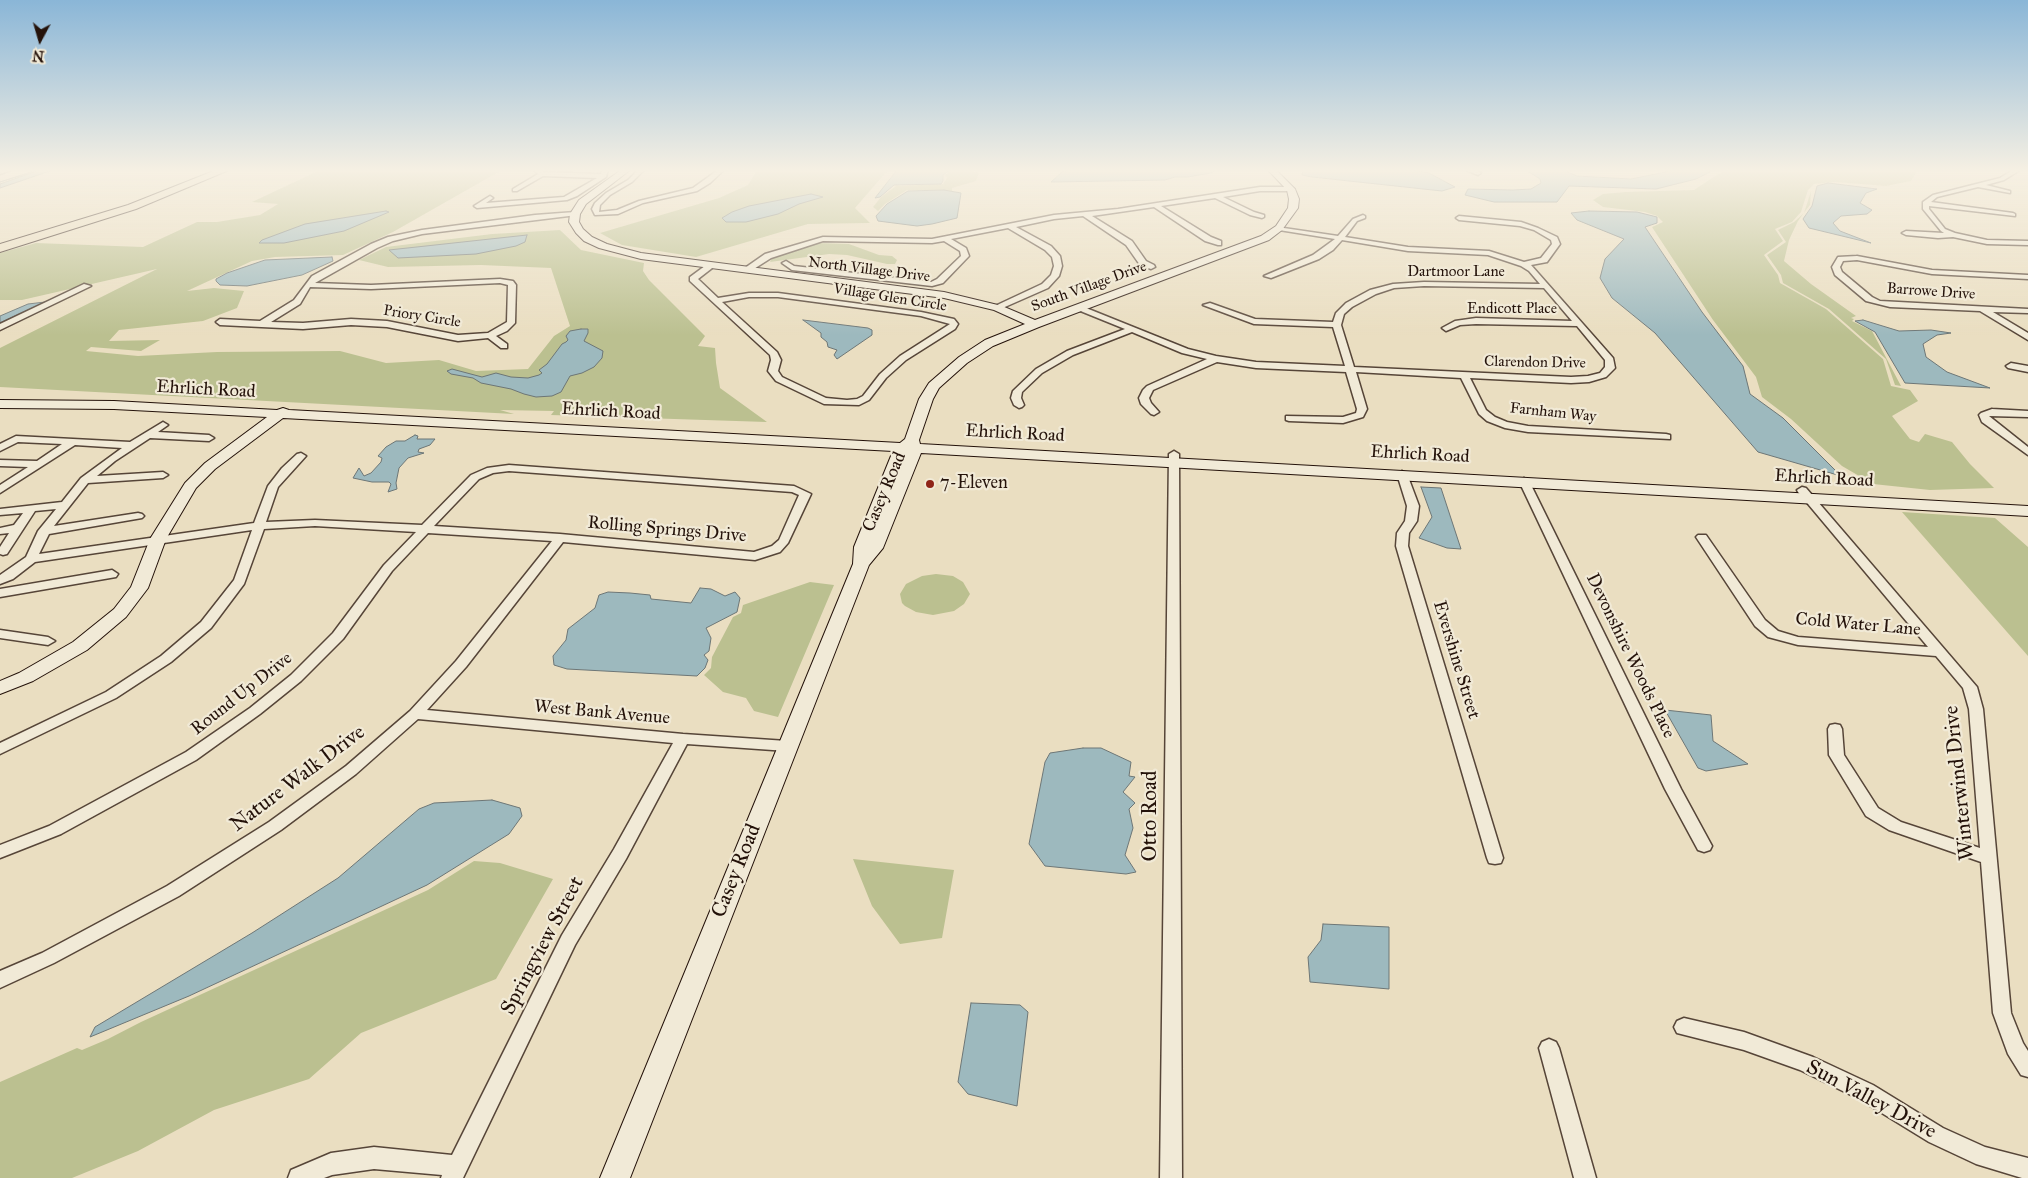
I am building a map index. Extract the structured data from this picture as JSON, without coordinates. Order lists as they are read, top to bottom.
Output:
{
  "streets": {
    "street": [
      "North Village Drive",
      "Dartmoor Lane",
      "South Village Drive",
      "Barrowe Drive",
      "Village Glen Circle",
      "Endicott Place",
      "Priory Circle",
      "Clarendon Drive",
      "Ehrlich Road",
      "Farnham Way",
      "Casey Road",
      "Rolling Springs Drive",
      "Cold Water Lane",
      "Devonshire Woods Place",
      "Evershine Street",
      "Round Up Drive",
      "West Bank Avenue",
      "Nature Walk Drive",
      "Winterwind Drive",
      "Otto Road",
      "Springview Street",
      "Sun Valley Drive"
    ]
  },
  "crossings": [
    ["North Village Drive", "South Village Drive"],
    ["North Village Drive", "Village Glen Circle"],
    ["Dartmoor Lane", "Clarendon Drive"],
    ["South Village Drive", "Clarendon Drive"],
    ["South Village Drive", "Ehrlich Road"],
    ["South Village Drive", "Casey Road"],
    ["Endicott Place", "Clarendon Drive"],
    ["Clarendon Drive", "Farnham Way"],
    ["Ehrlich Road", "Casey Road"],
    ["Ehrlich Road", "Devonshire Woods Place"],
    ["Ehrlich Road", "Evershine Street"],
    ["Ehrlich Road", "Winterwind Drive"],
    ["Ehrlich Road", "Otto Road"],
    ["Casey Road", "West Bank Avenue"],
    ["Rolling Springs Drive", "Round Up Drive"],
    ["Rolling Springs Drive", "Nature Walk Drive"],
    ["Cold Water Lane", "Winterwind Drive"],
    ["West Bank Avenue", "Nature Walk Drive"],
    ["West Bank Avenue", "Springview Street"]
  ],
  "places": ["7-Eleven"],
  "north": "bottom"
}
